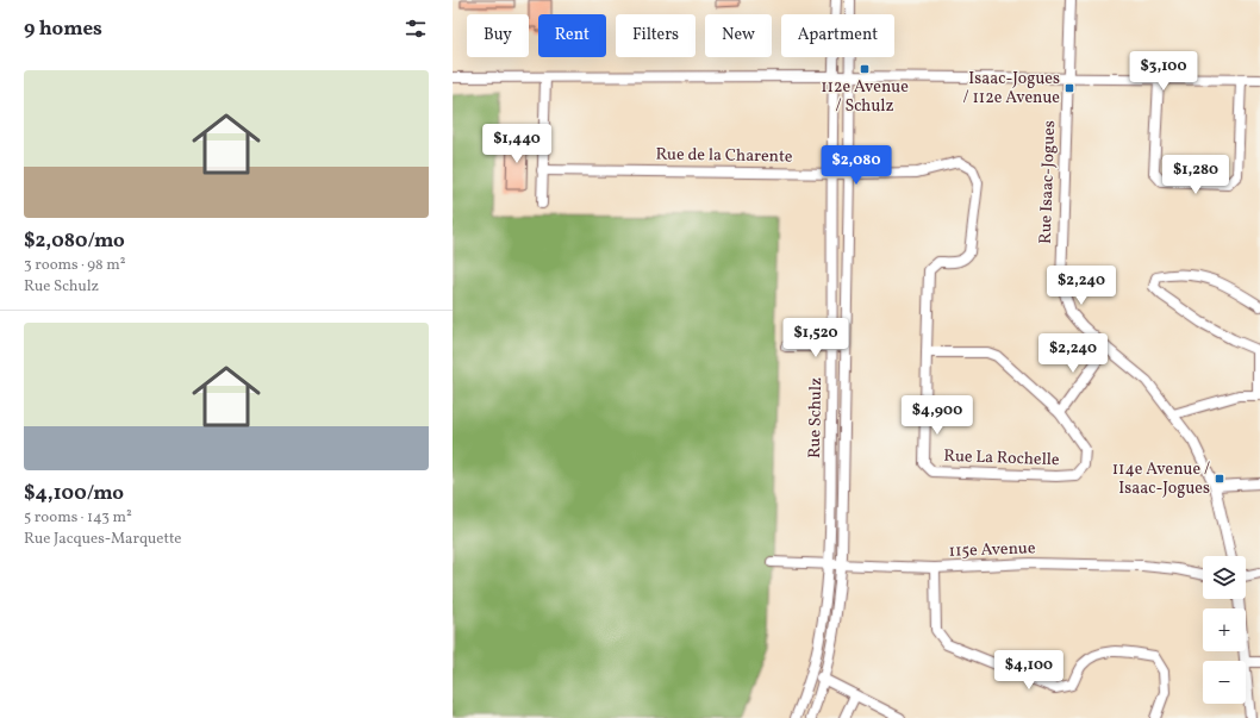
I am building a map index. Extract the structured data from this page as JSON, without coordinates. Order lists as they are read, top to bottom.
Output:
{
  "streets": {
    "street": [
      "Rue de la Charente",
      "Rue Isaac-Jogues",
      "Rue Schulz",
      "Rue La Rochelle",
      "115e Avenue"
    ]
  },
  "crossings": [
    ["Rue de la Charente", "Rue Schulz"],
    ["Rue de la Charente", "Rue La Rochelle"],
    ["Rue Schulz", "115e Avenue"]
  ],
  "places": {
    "transit": ["112e Avenue / Schulz", "Isaac-Jogues / 112e Avenue", "114e Avenue / Isaac-Jogues"]
  },
  "page": {
    "heading": "9 homes",
    "chip": [
      "Buy",
      "Rent",
      "Filters",
      "New",
      "Apartment"
    ],
    "price": [
      "$3,100",
      "$1,440",
      "$2,080",
      "$1,280",
      "$2,240",
      "$1,520",
      "$2,240",
      "$4,900",
      "$4,100"
    ],
    "list": [
      {
        "name": "$2,080/mo",
        "note": "3 rooms · 98 m² · Rue Schulz"
      },
      {
        "name": "$4,100/mo",
        "note": "5 rooms · 143 m² · Rue Jacques-Marquette"
      }
    ],
    "map_buttons": ["+", "−"]
  }
}
